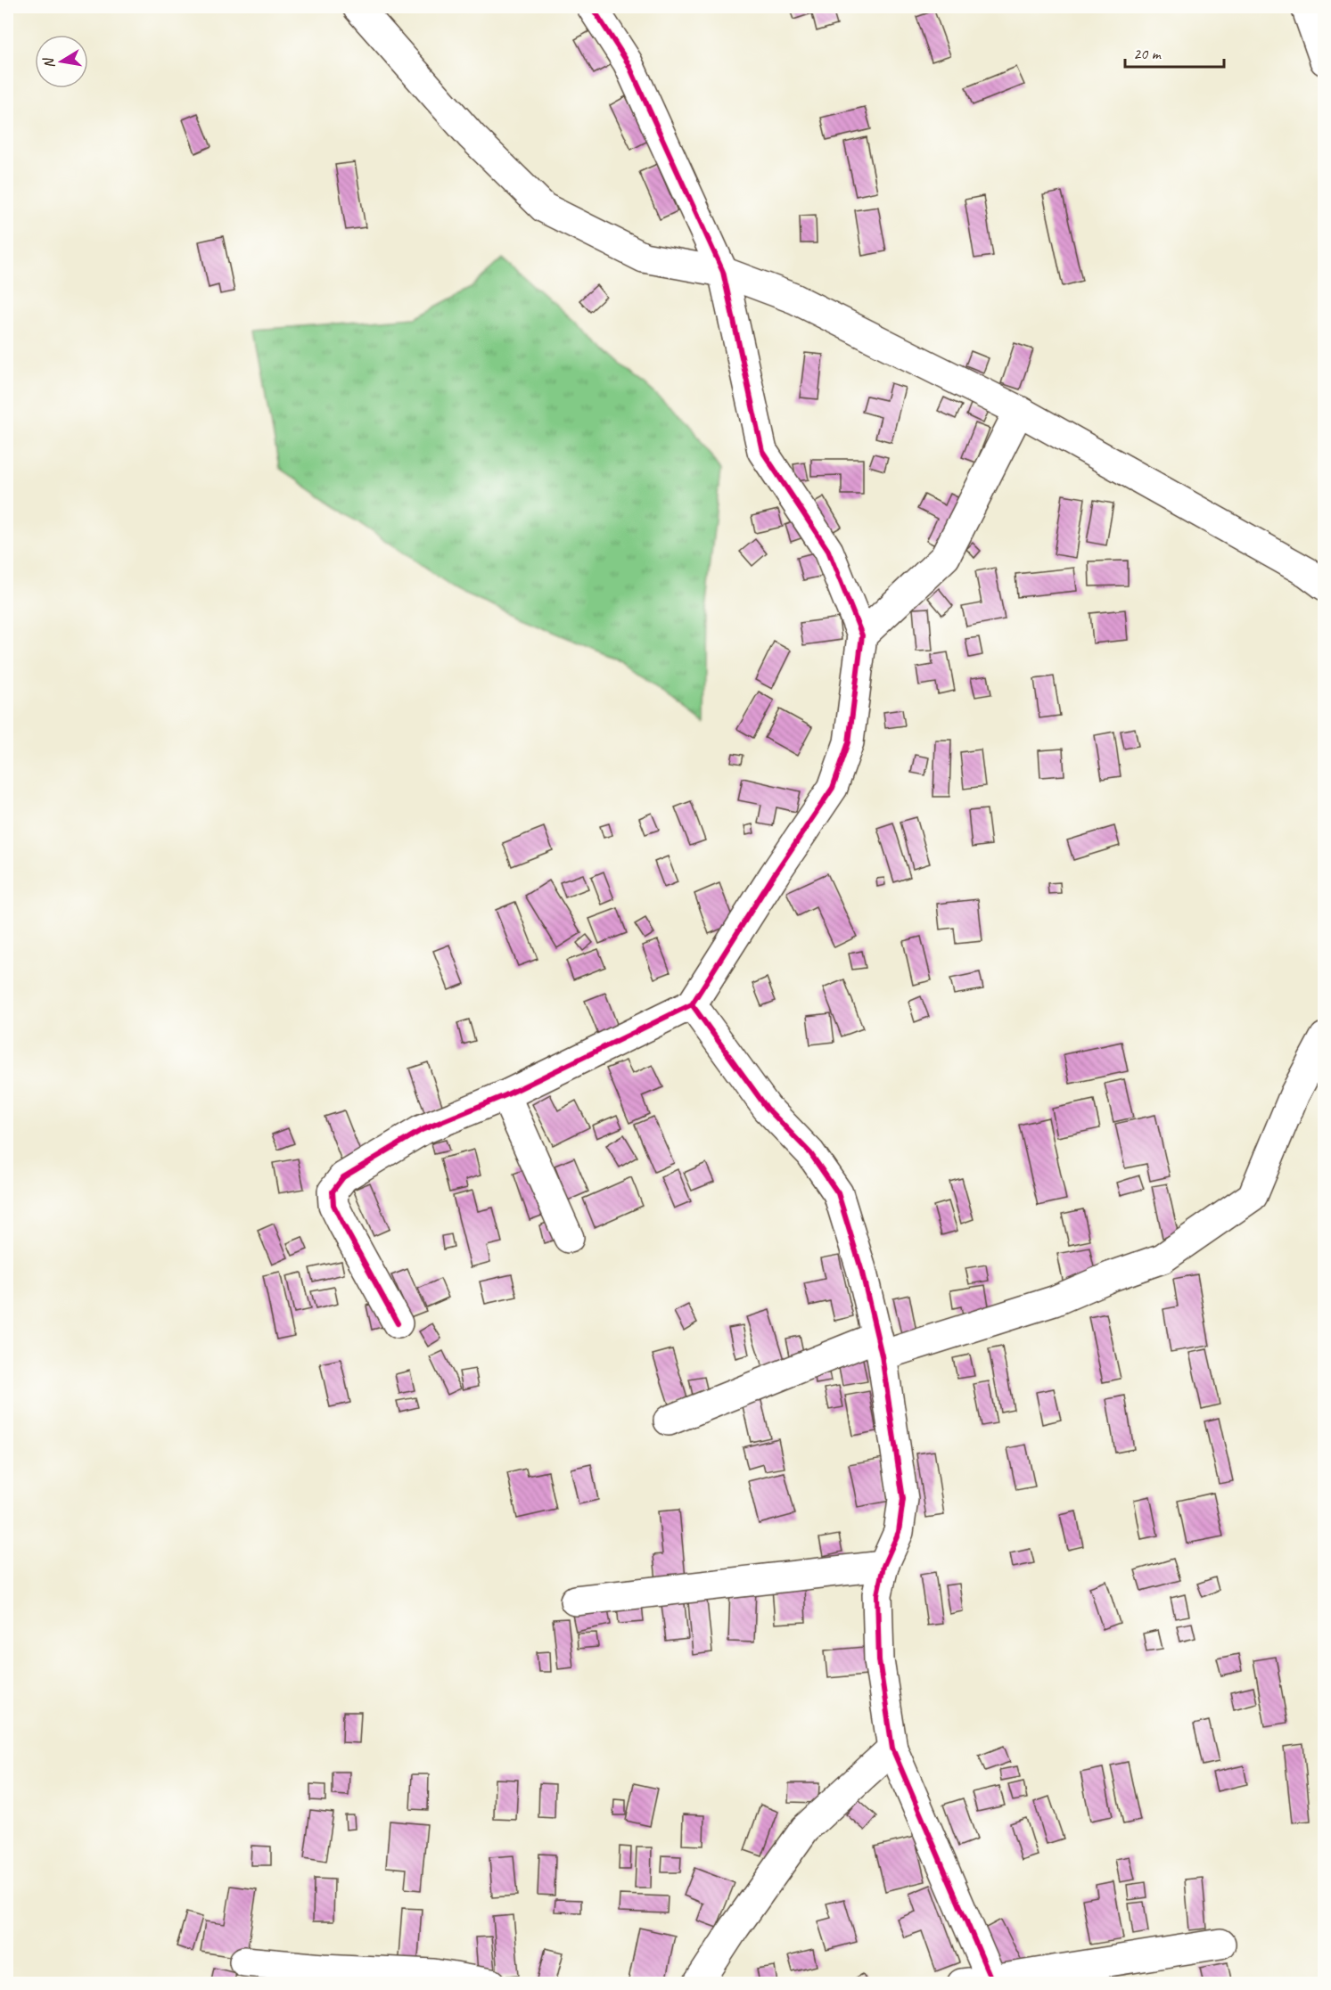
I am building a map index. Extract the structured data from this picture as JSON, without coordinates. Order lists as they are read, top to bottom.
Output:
{
  "scale_bar": "20 m",
  "north": "left"
}
